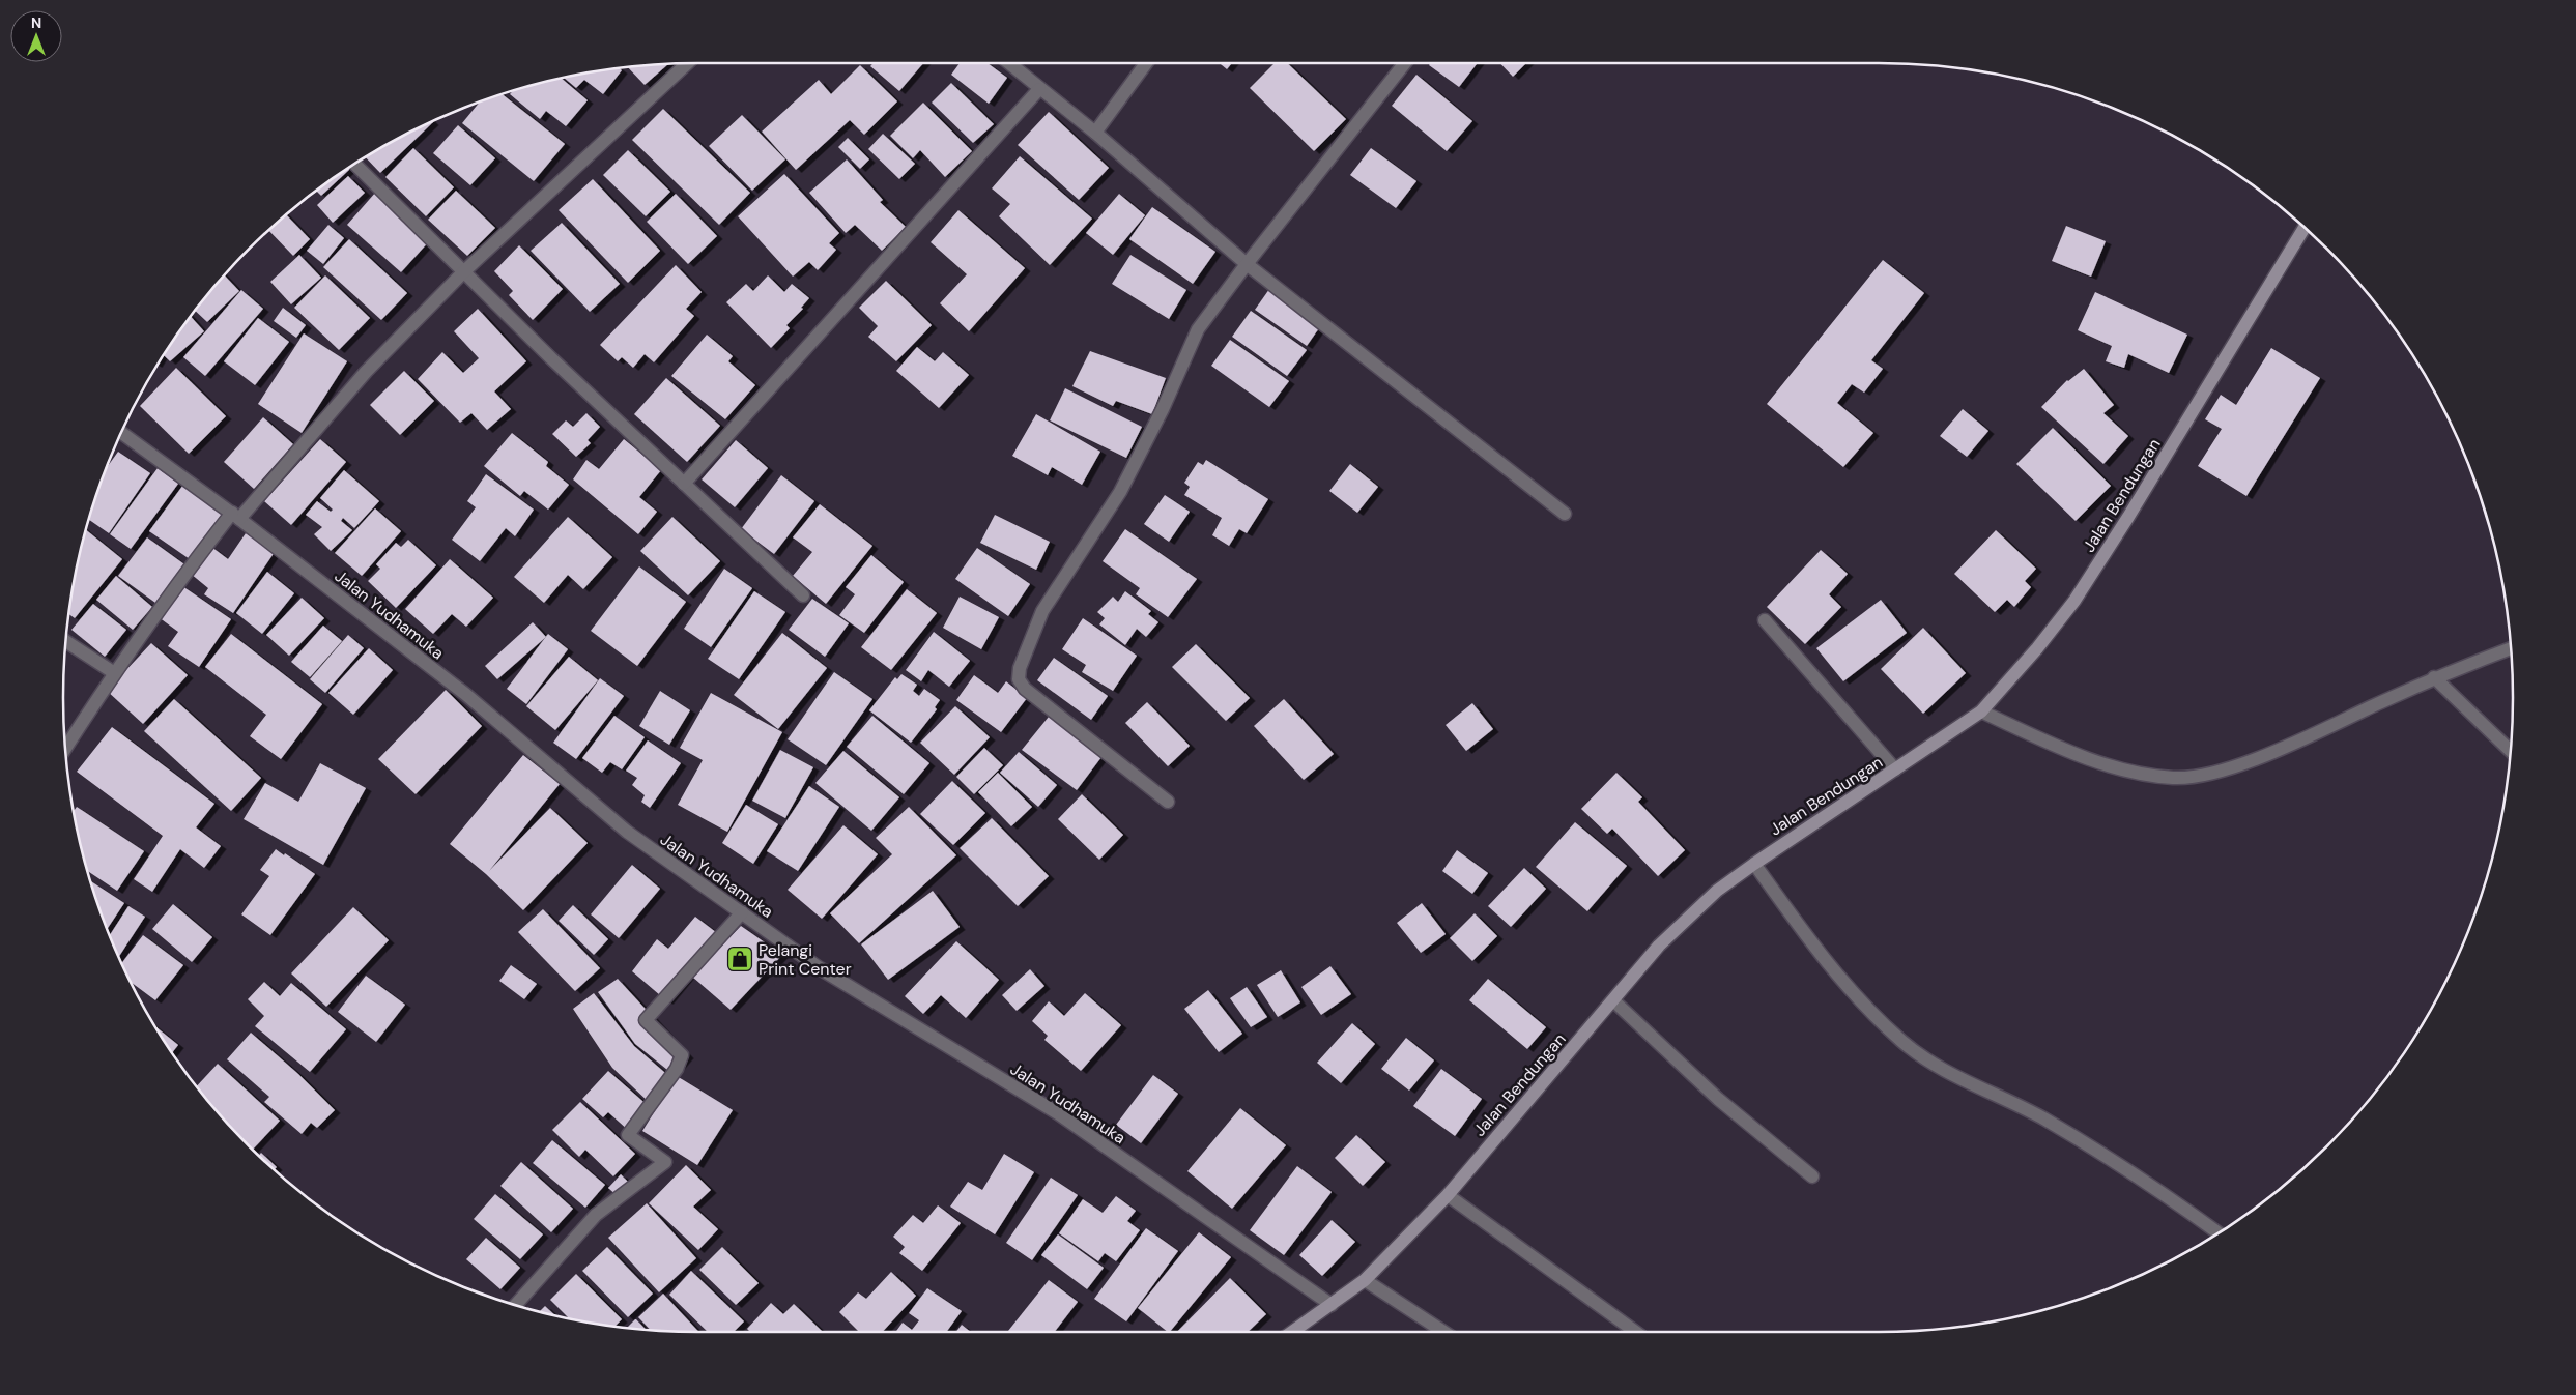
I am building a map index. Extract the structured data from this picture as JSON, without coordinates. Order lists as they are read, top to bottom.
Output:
{
  "streets": {
    "street": ["Jalan Bendungan", "Jalan Yudhamuka"]
  },
  "crossings": [
    ["Jalan Bendungan", "Jalan Yudhamuka"]
  ],
  "places": {
    "shop": ["Pelangi Print Center"]
  },
  "north": "top"
}
